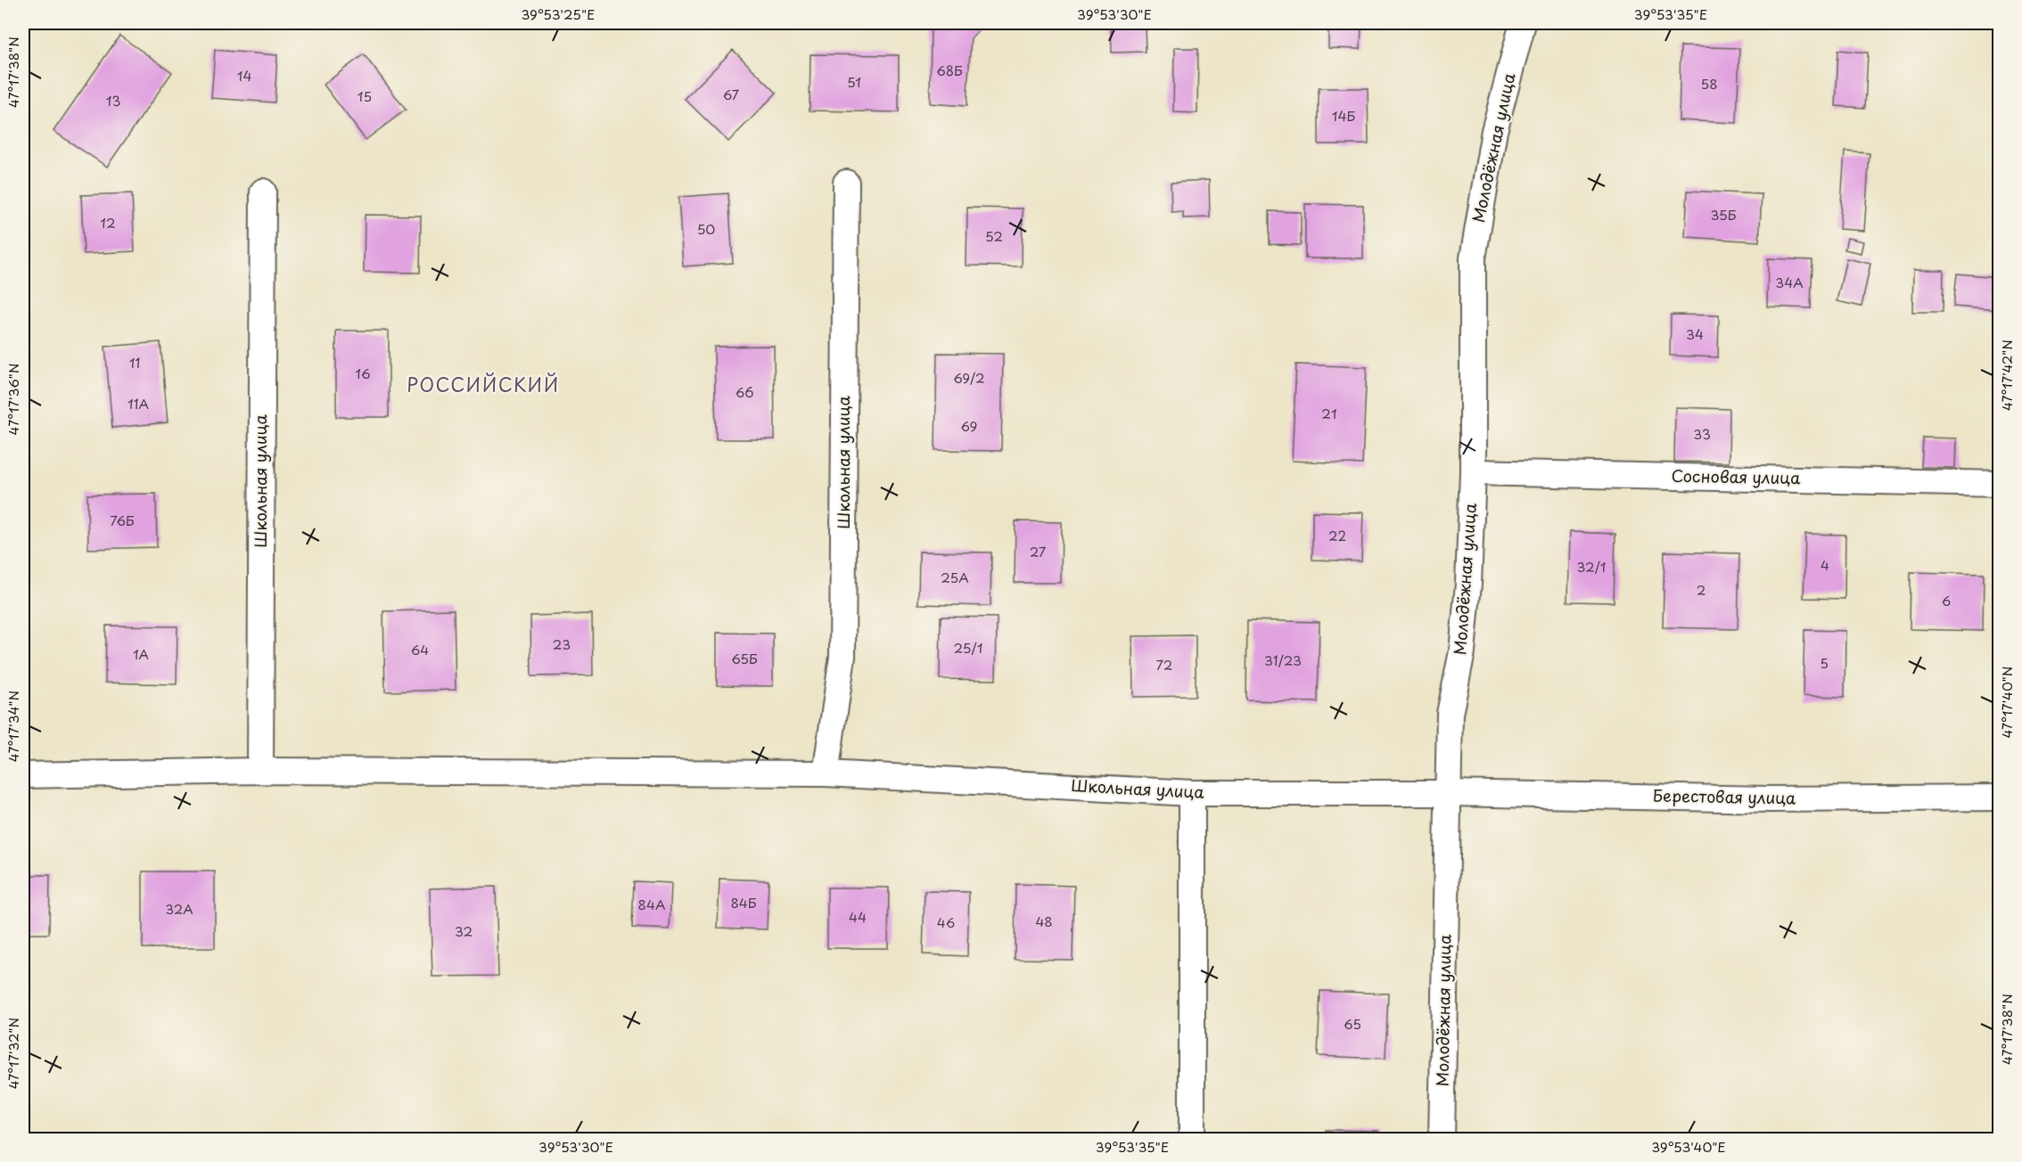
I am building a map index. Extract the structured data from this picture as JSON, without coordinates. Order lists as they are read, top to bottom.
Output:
{
  "streets": {
    "street": [
      "Молодёжная улица",
      "Школьная улица",
      "Сосновая улица",
      "Берестовая улица"
    ]
  },
  "crossings": [
    ["Молодёжная улица", "Школьная улица"],
    ["Молодёжная улица", "Сосновая улица"],
    ["Молодёжная улица", "Берестовая улица"],
    ["Школьная улица", "Берестовая улица"]
  ],
  "districts": ["РОССИЙСКИЙ"],
  "house_numbers": [
    "68Б",
    "14",
    "51",
    "58",
    "67",
    "15",
    "13",
    "14Б",
    "35Б",
    "12",
    "50",
    "52",
    "34А",
    "34",
    "11",
    "16",
    "69/2",
    "66",
    "11А",
    "21",
    "69",
    "33",
    "76Б",
    "22",
    "27",
    "4",
    "32/1",
    "25А",
    "2",
    "6",
    "23",
    "25/1",
    "64",
    "1А",
    "65Б",
    "31/23",
    "5",
    "72",
    "84Б",
    "84А",
    "32А",
    "44",
    "48",
    "46",
    "32",
    "65"
  ],
  "coordinates": [
    "39°53'25\"E",
    "39°53'30\"E",
    "39°53'35\"E",
    "47°17'38\"N",
    "47°17'42\"N",
    "47°17'36\"N",
    "47°17'40\"N",
    "47°17'34\"N",
    "47°17'32\"N",
    "39°53'40\"E"
  ]
}
